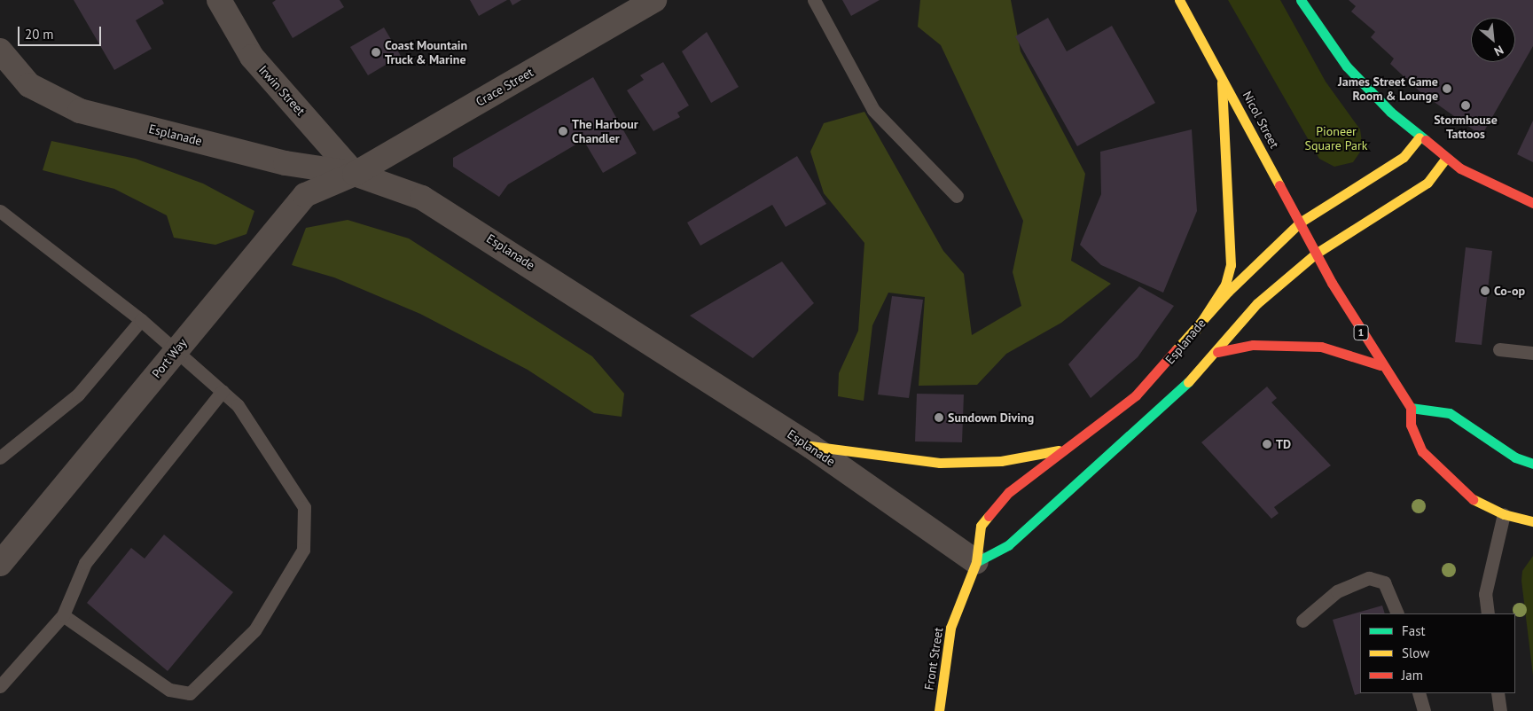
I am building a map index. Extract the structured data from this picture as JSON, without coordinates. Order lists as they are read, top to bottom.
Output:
{
  "streets": {
    "main road": [
      "Nicol Street",
      "Esplanade",
      "1",
      "Front Street"
    ],
    "street": ["Crace Street", "Irwin Street", "Port Way"]
  },
  "crossings": [
    ["Crace Street", "Irwin Street"],
    ["Crace Street", "Esplanade"],
    ["Crace Street", "Port Way"],
    ["Irwin Street", "Esplanade"],
    ["Irwin Street", "Port Way"],
    ["Nicol Street", "Esplanade"],
    ["Nicol Street", "1"],
    ["Esplanade", "Port Way"],
    ["Esplanade", "Front Street"]
  ],
  "parks": ["Pioneer Square Park"],
  "places": [
    "Coast Mountain Truck & Marine",
    "James Street Game Room & Lounge",
    "Stormhouse Tattoos",
    "The Harbour Chandler",
    "Co-op",
    "Sundown Diving",
    "TD"
  ],
  "legend": ["Fast", "Slow", "Jam"],
  "scale_bar": "20 m",
  "north": "bottom right"
}
